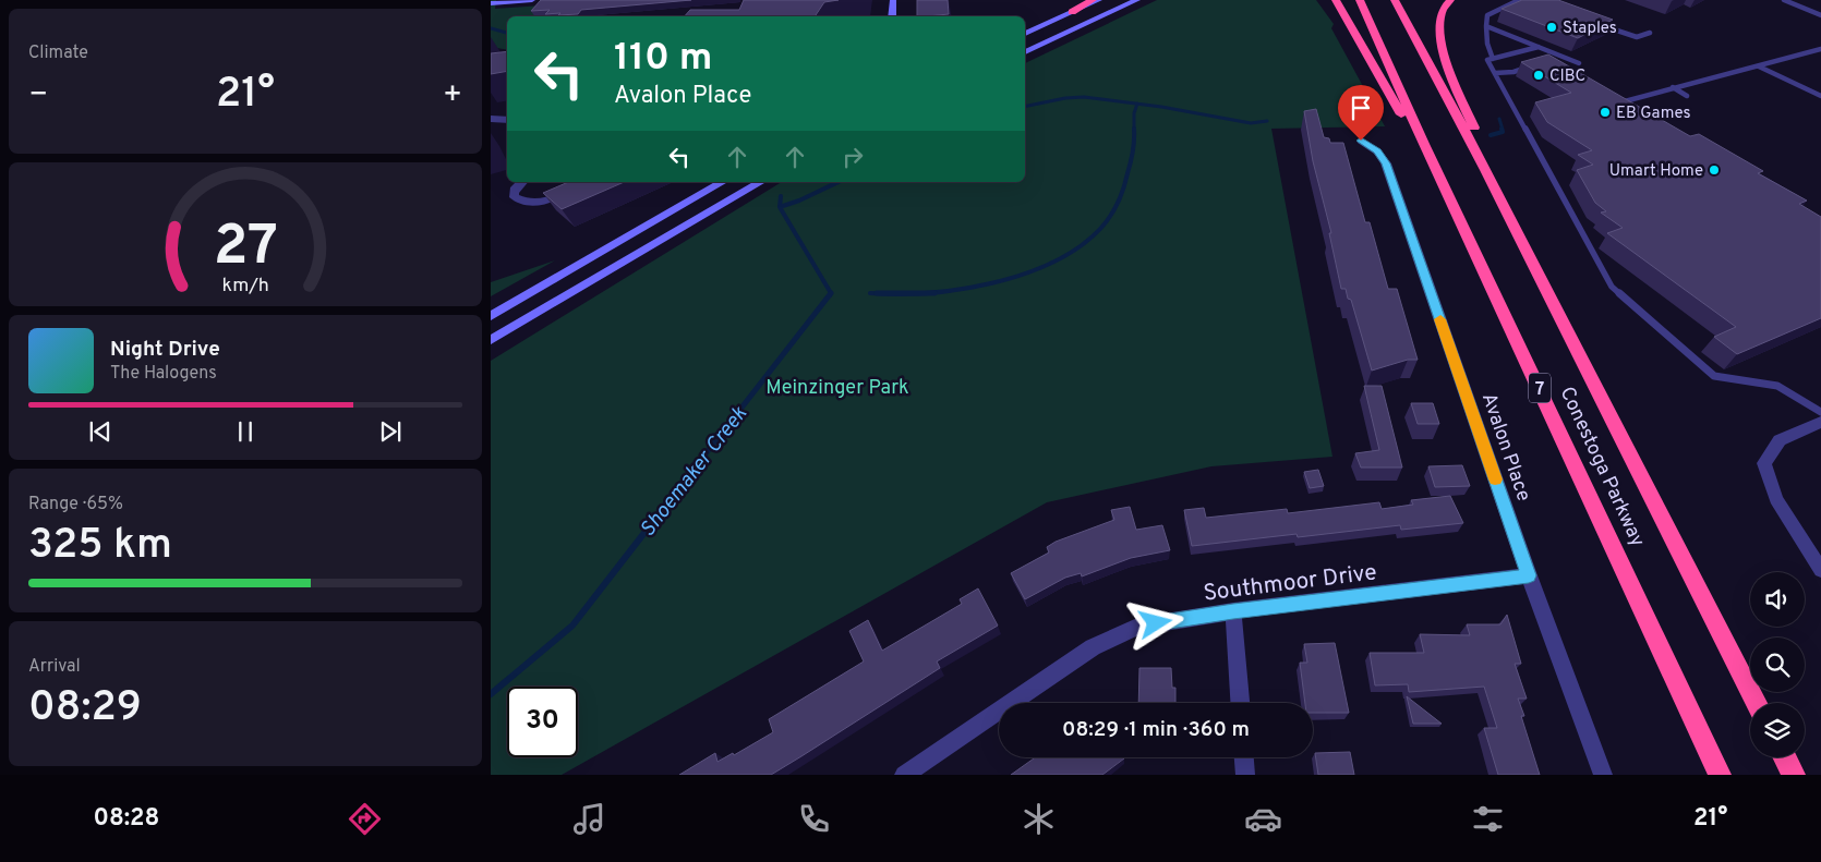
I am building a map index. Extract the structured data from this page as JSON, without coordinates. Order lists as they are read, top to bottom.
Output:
{
  "streets": {
    "highway": ["7", "Conestoga Parkway"],
    "street": ["Avalon Place", "Southmoor Drive"]
  },
  "crossings": [
    ["Avalon Place", "Southmoor Drive"]
  ],
  "water": ["Shoemaker Creek"],
  "parks": ["Meinzinger Park"],
  "places": [
    "Staples",
    "CIBC",
    "EB Games",
    "Umart Home"
  ],
  "page": {
    "tile": [
      "Climate",
      ["Range · 65%", "325 km"],
      ["Arrival", "08:29"]
    ],
    "turn": ["110 m", "Avalon Place"],
    "heat": ["−", "21°", "+"],
    "song": ["Night Drive", "The Halogens"],
    "limit": "30",
    "trip": "08:29 · 1 min · 360 m",
    "tabs": ["08:28", "21°"],
    "gauge": ["27", "km/h"]
  }
}
